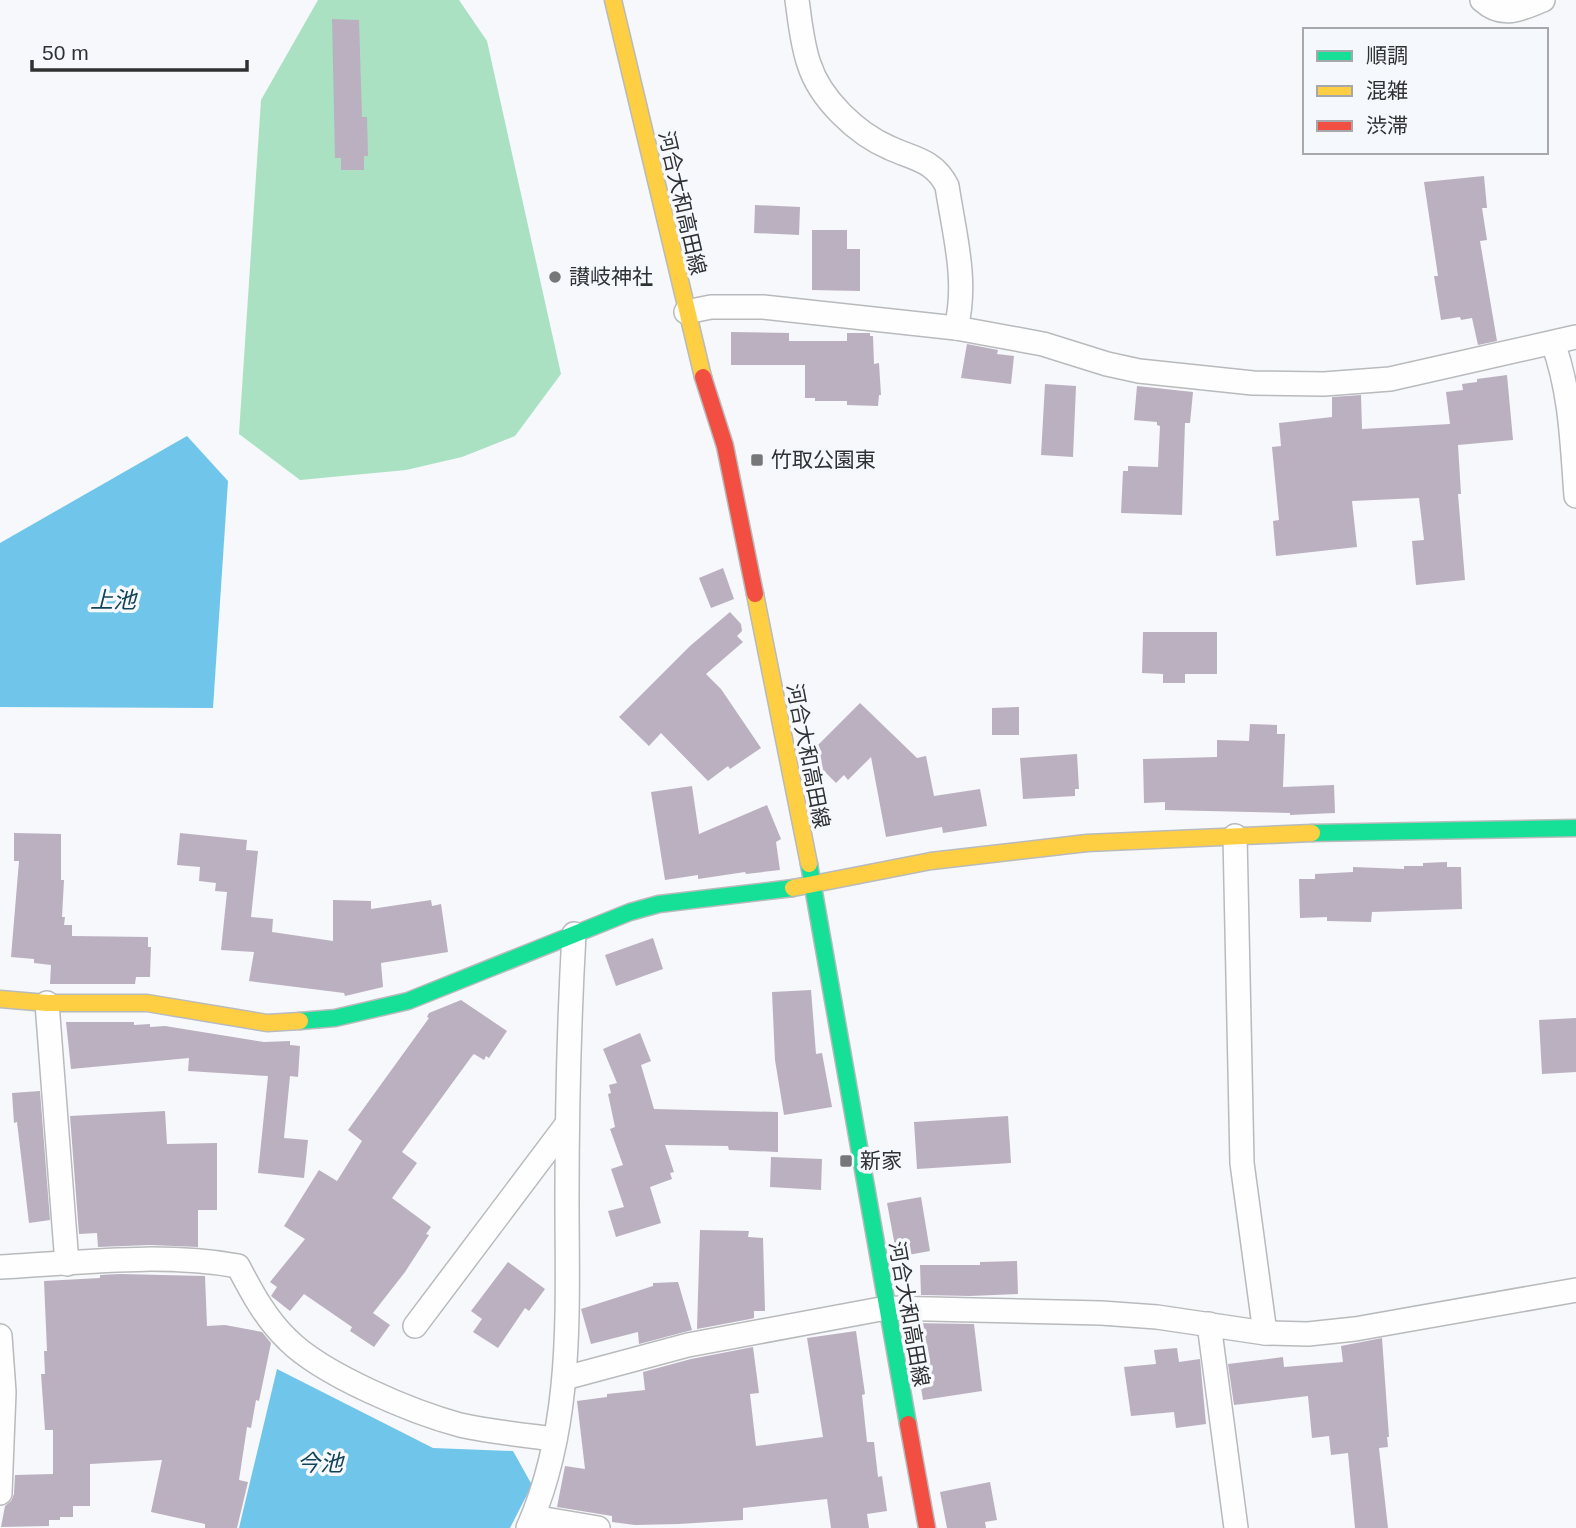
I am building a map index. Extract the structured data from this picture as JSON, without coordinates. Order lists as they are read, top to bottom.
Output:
{
  "streets": {
    "street": ["河合大和高田線"]
  },
  "water": ["上池", "今池"],
  "places": {
    "other": ["讃岐神社"],
    "transit": ["竹取公園東", "新家"]
  },
  "legend": ["順調", "混雑", "渋滞"],
  "scale_bar": "50 m"
}
